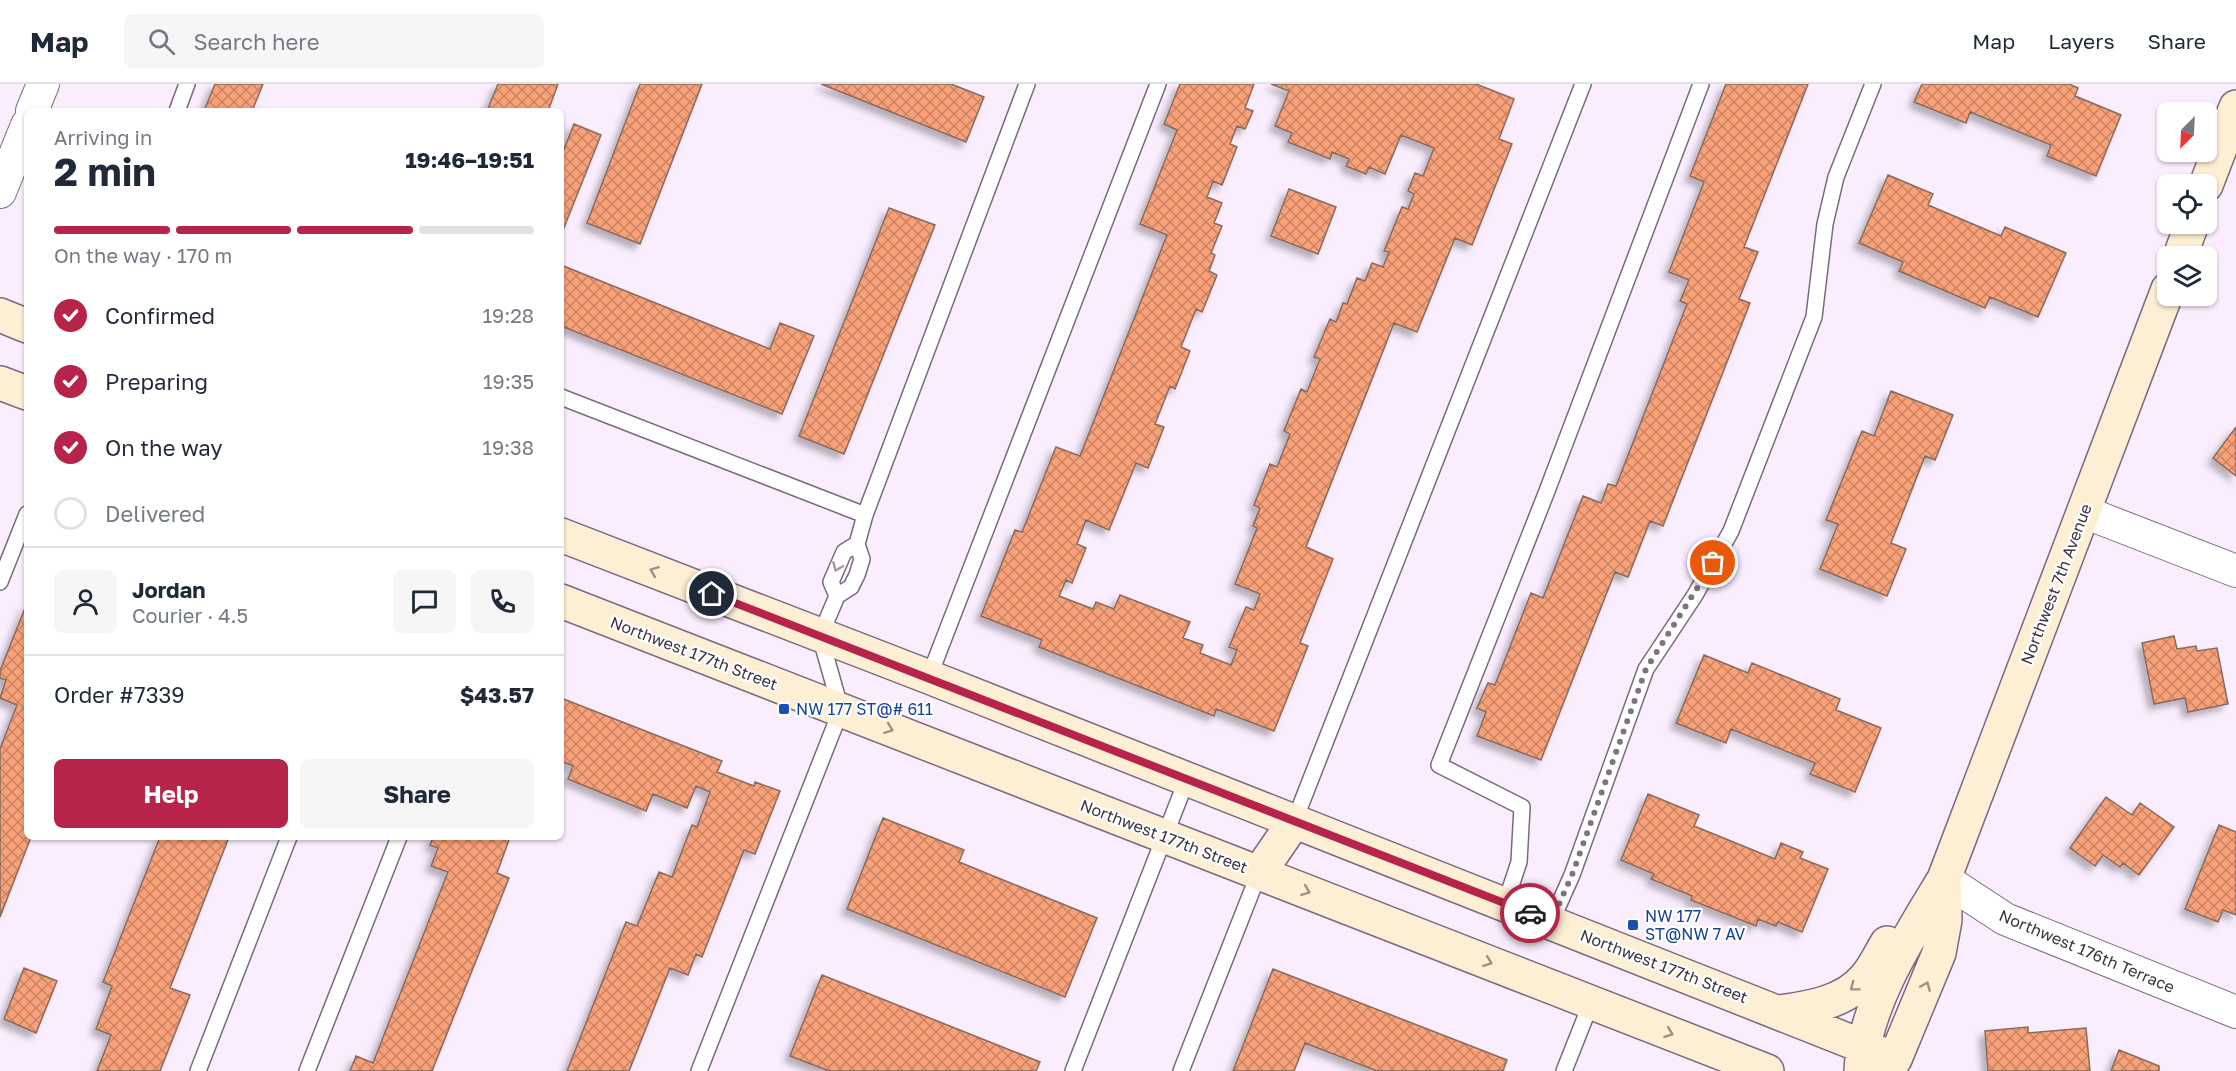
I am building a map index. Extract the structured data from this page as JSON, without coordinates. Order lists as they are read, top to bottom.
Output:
{
  "streets": {
    "street": ["Northwest 7th Avenue", "Northwest 177th Street", "Northwest 176th Terrace"]
  },
  "crossings": [
    ["Northwest 7th Avenue", "Northwest 177th Street"],
    ["Northwest 7th Avenue", "Northwest 176th Terrace"]
  ],
  "places": {
    "transit": ["NW 177 ST@# 611", "NW 177 ST@NW 7 AV"]
  },
  "north": "bottom left",
  "page": {
    "header": "Map",
    "search": "Search here",
    "nav": ["Map", "Layers", "Share"],
    "heading": ["2 min", "Arriving in", "19:46–19:51"],
    "panel": [
      "Jordan",
      "Courier · 4.5",
      "Order #7339",
      "$43.57"
    ],
    "bar": "On the way · 170 m",
    "list": [
      ["Confirmed", "19:28"],
      ["Preparing", "19:35"],
      ["On the way", "19:38"],
      "Delivered"
    ],
    "buttons": ["Help", "Share"]
  }
}
